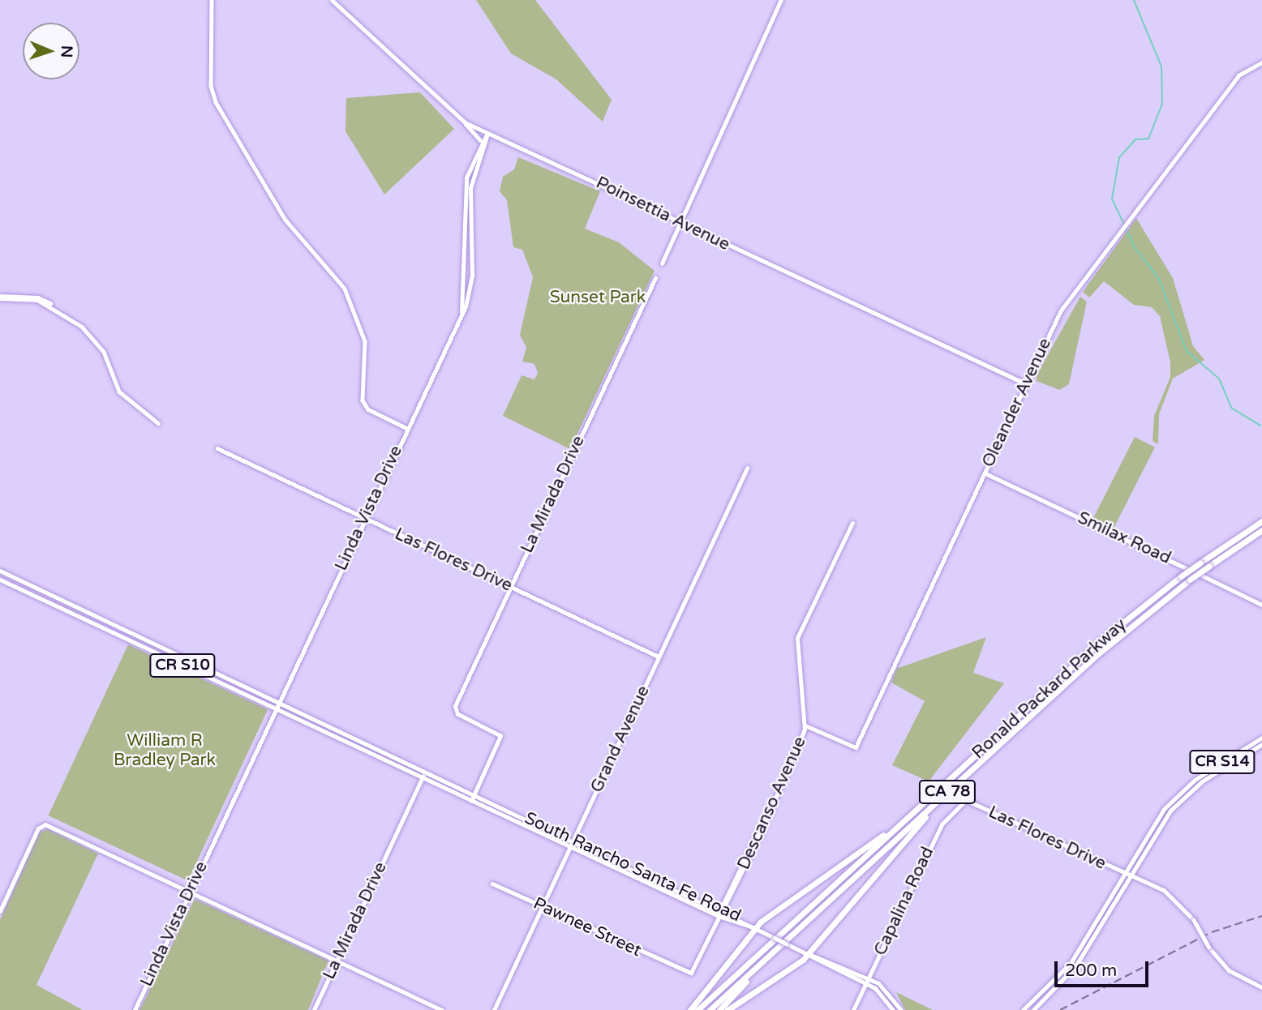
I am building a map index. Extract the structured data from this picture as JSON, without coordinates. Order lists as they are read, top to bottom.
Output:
{
  "streets": {
    "highway": ["Ronald Packard Parkway", "CA 78"],
    "main road": [
      "Poinsettia Avenue",
      "Linda Vista Drive",
      "CR S10",
      "Grand Avenue",
      "CR S14",
      "South Rancho Santa Fe Road"
    ],
    "street": [
      "Oleander Avenue",
      "La Mirada Drive",
      "Smilax Road",
      "Las Flores Drive",
      "Descanso Avenue",
      "Capalina Road",
      "Pawnee Street"
    ]
  },
  "crossings": [
    ["Poinsettia Avenue", "Oleander Avenue"],
    ["Oleander Avenue", "Smilax Road"],
    ["Oleander Avenue", "Descanso Avenue"],
    ["La Mirada Drive", "Las Flores Drive"],
    ["La Mirada Drive", "South Rancho Santa Fe Road"],
    ["Linda Vista Drive", "Las Flores Drive"],
    ["Linda Vista Drive", "South Rancho Santa Fe Road"],
    ["Las Flores Drive", "Grand Avenue"],
    ["Las Flores Drive", "CR S14"],
    ["Las Flores Drive", "Capalina Road"],
    ["CR S10", "South Rancho Santa Fe Road"],
    ["CR S10", "Capalina Road"],
    ["Grand Avenue", "South Rancho Santa Fe Road"],
    ["Grand Avenue", "Pawnee Street"],
    ["Descanso Avenue", "South Rancho Santa Fe Road"],
    ["Descanso Avenue", "Pawnee Street"]
  ],
  "parks": ["Sunset Park", "William R Bradley Park"],
  "scale_bar": "200 m",
  "north": "right"
}
